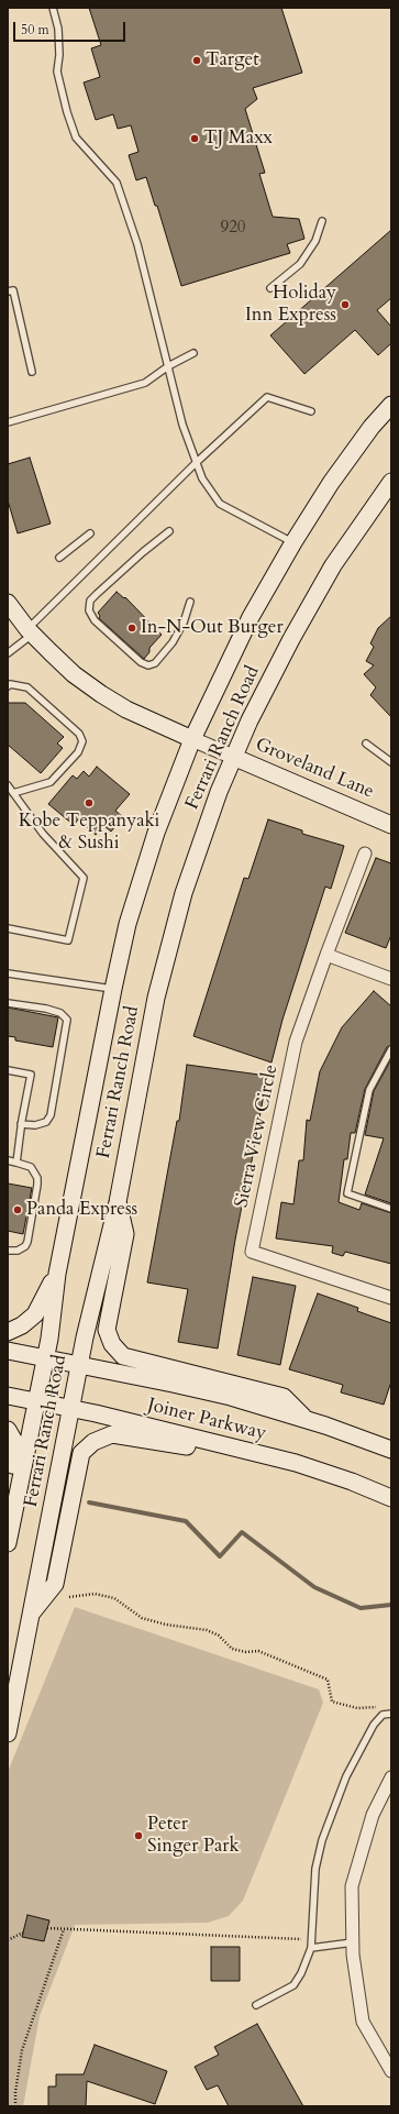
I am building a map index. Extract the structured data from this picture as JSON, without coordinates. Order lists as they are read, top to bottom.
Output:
{
  "streets": {
    "main road": ["Ferrari Ranch Road", "Groveland Lane", "Joiner Parkway"],
    "street": ["Sierra View Circle"]
  },
  "crossings": [
    ["Ferrari Ranch Road", "Groveland Lane"],
    ["Ferrari Ranch Road", "Joiner Parkway"]
  ],
  "places": [
    "Target",
    "TJ Maxx",
    "Holiday Inn Express",
    "In-N-Out Burger",
    "Kobe Teppanyaki & Sushi",
    "Panda Express",
    "Peter Singer Park"
  ],
  "house_numbers": ["920"],
  "scale_bar": "50 m"
}
